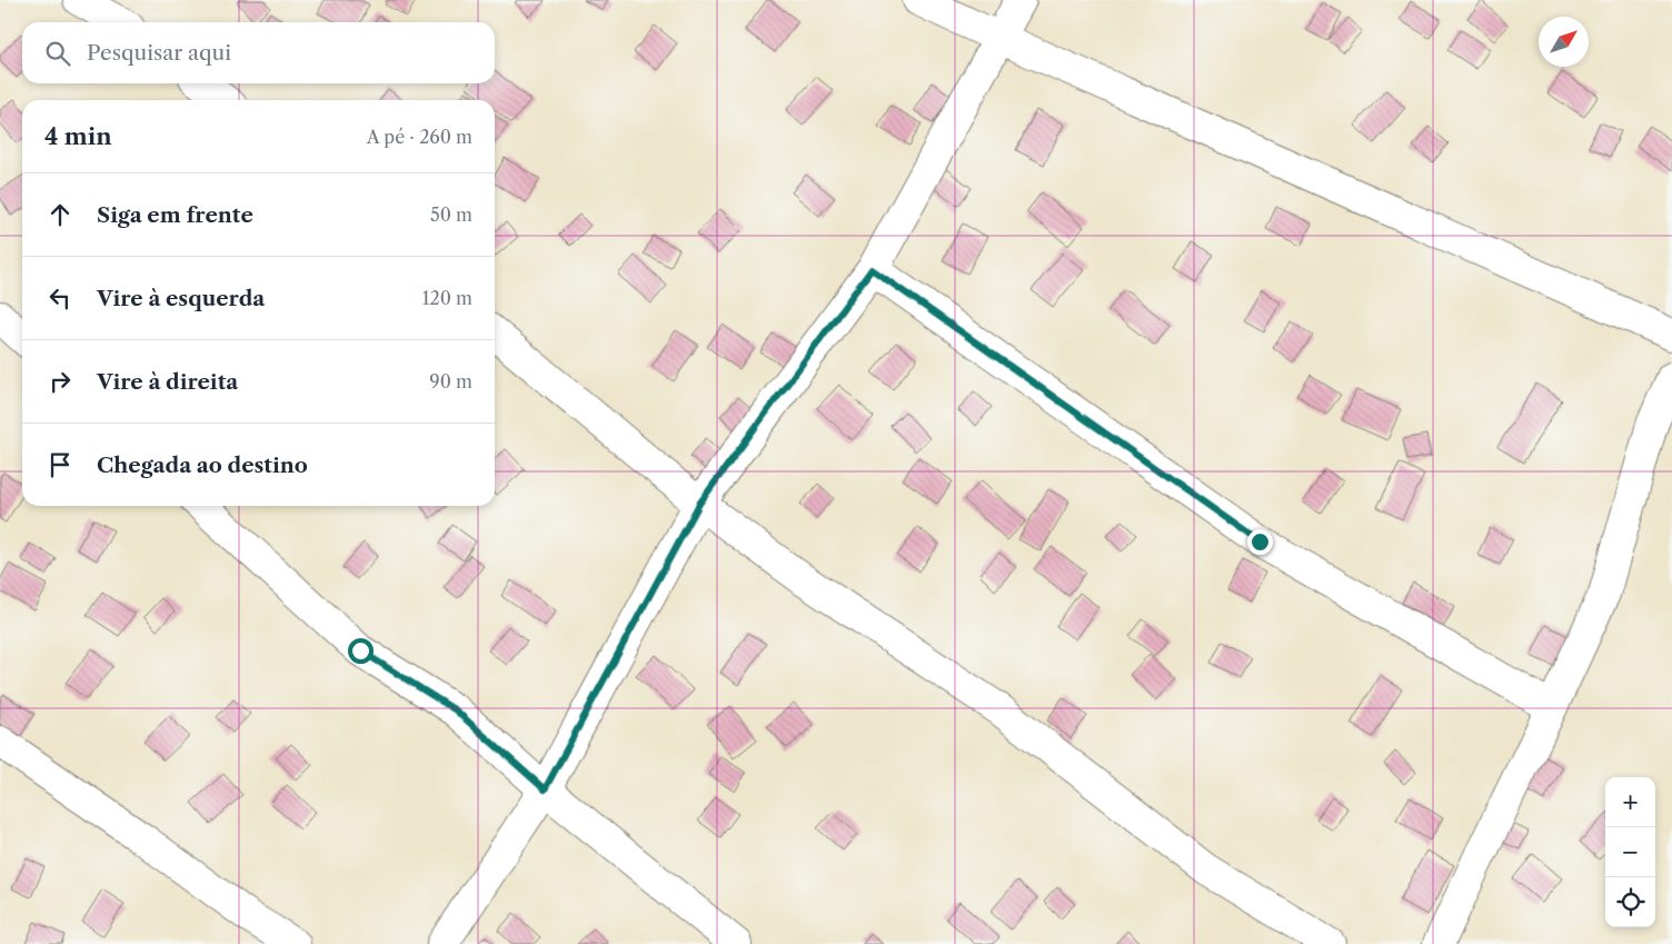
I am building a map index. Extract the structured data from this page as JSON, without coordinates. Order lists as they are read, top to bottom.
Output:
{
  "north": "top right",
  "page": {
    "search": "Pesquisar aqui",
    "heading": ["4 min", "A pé · 260 m"],
    "list": [
      ["Siga em frente", "50 m"],
      ["Vire à esquerda", "120 m"],
      ["Vire à direita", "90 m"],
      "Chegada ao destino"
    ],
    "map_buttons": ["+", "−"]
  }
}
